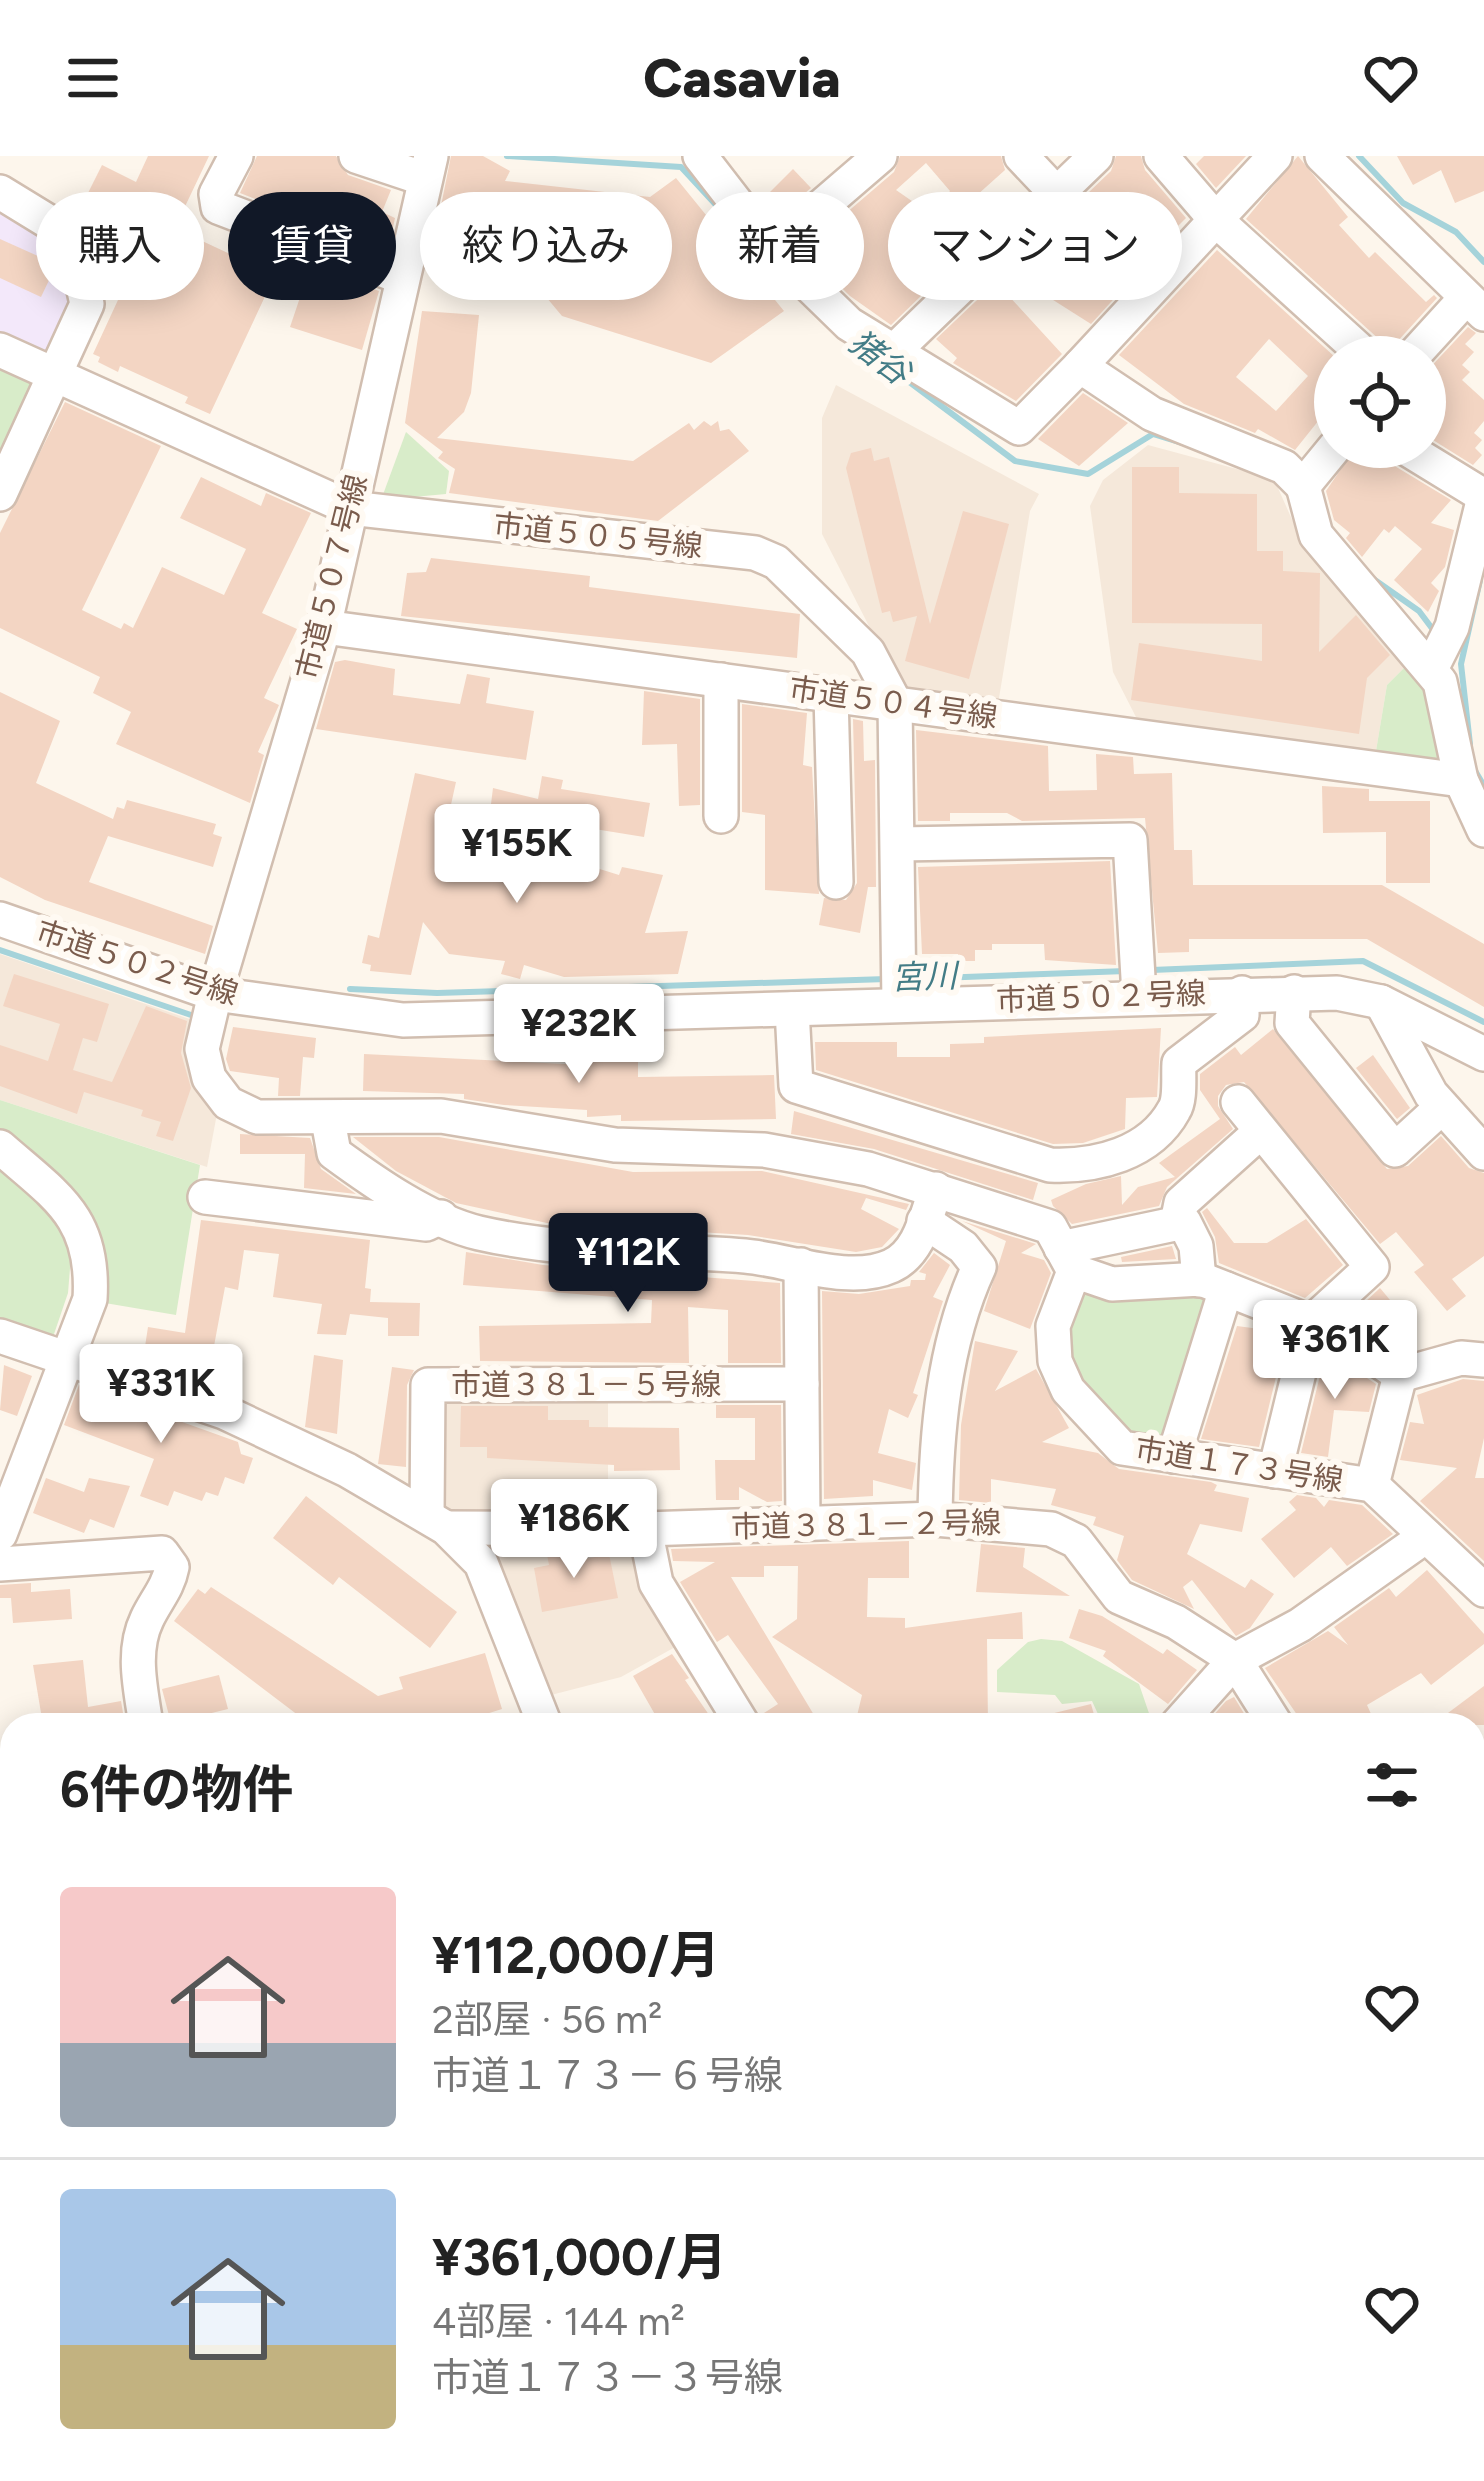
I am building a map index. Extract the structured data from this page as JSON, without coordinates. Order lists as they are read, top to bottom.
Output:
{
  "streets": {
    "street": [
      "市道５０５号線",
      "市道５０７号線",
      "市道５０４号線",
      "市道５０２号線",
      "市道３８１－５号線",
      "市道１７３号線",
      "市道３８１－２号線"
    ]
  },
  "crossings": [
    ["市道５０５号線", "市道５０７号線"],
    ["市道５０５号線", "市道５０４号線"],
    ["市道５０５号線", "市道５０２号線"],
    ["市道５０７号線", "市道５０４号線"],
    ["市道５０７号線", "市道５０２号線"],
    ["市道３８１－５号線", "市道３８１－２号線"]
  ],
  "water": ["猪谷", "宮川"],
  "page": {
    "header": "Casavia",
    "chip": [
      "購入",
      "賃貸",
      "絞り込み",
      "新着",
      "マンション"
    ],
    "price": [
      "¥155K",
      "¥232K",
      "¥112K",
      "¥361K",
      "¥331K",
      "¥186K"
    ],
    "heading": "6件の物件",
    "list": [
      {
        "name": "¥112,000/月",
        "note": "2部屋 · 56 m² · 市道１７３－６号線"
      },
      {
        "name": "¥361,000/月",
        "note": "4部屋 · 144 m² · 市道１７３－３号線"
      }
    ]
  }
}
